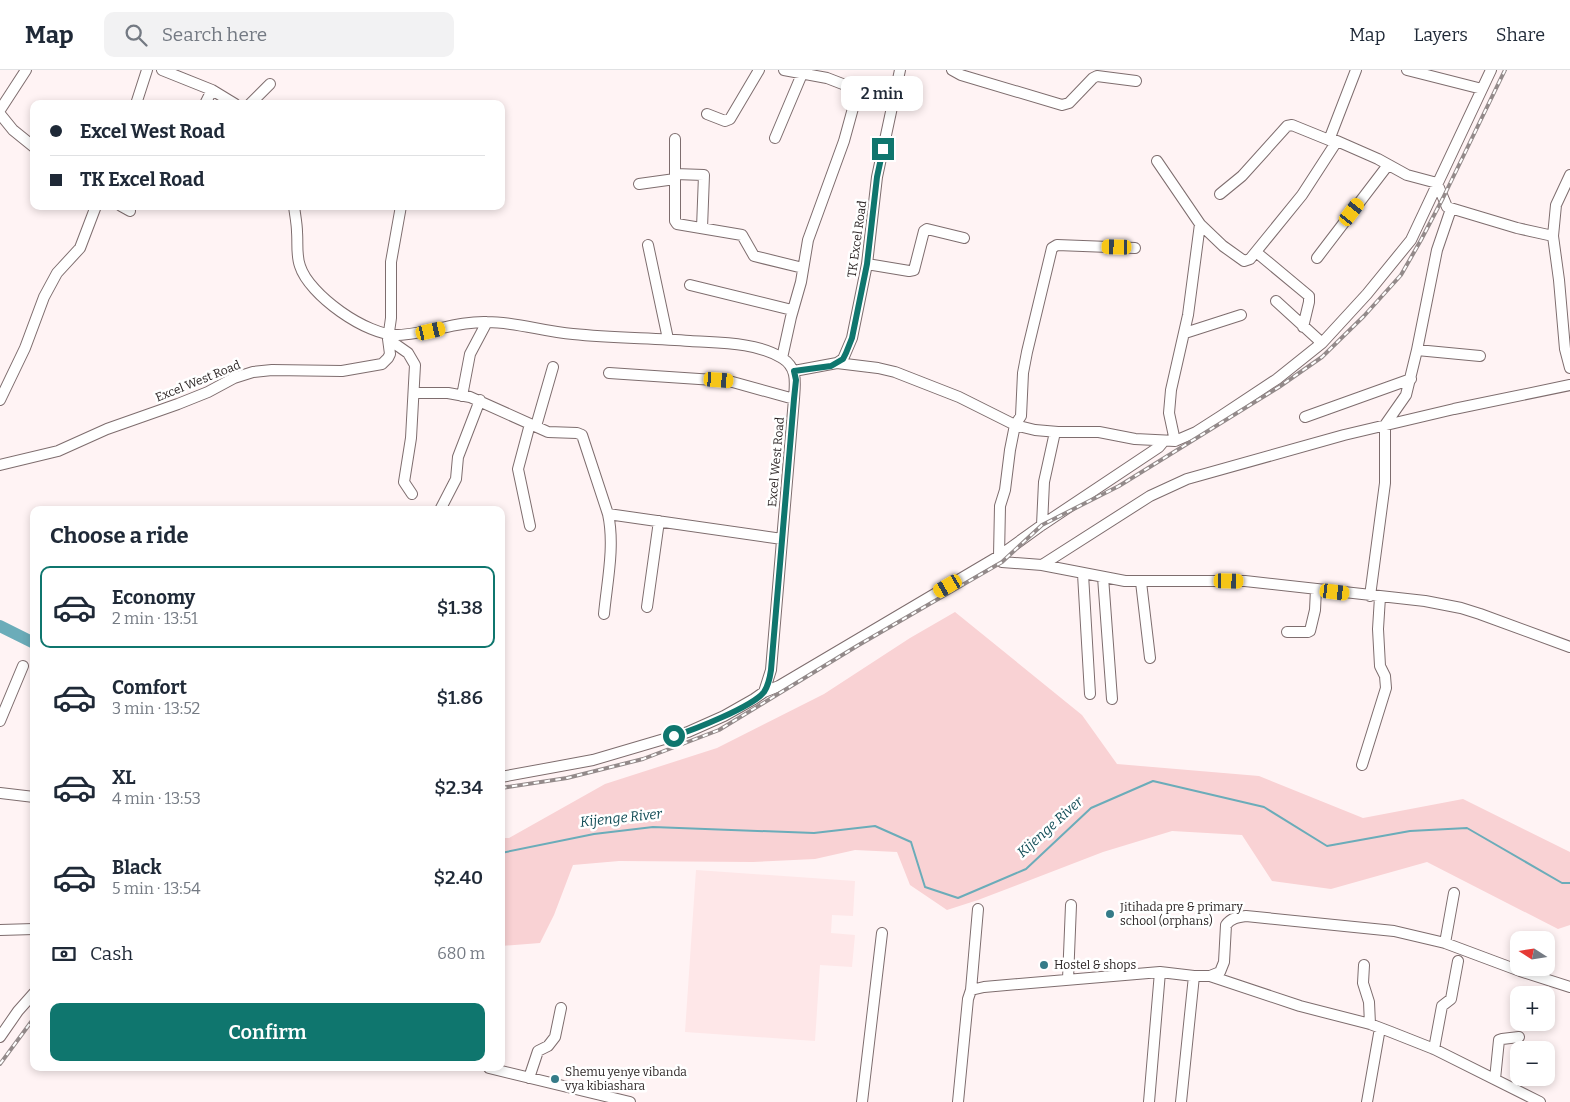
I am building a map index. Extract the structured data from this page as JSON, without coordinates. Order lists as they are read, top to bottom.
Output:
{
  "streets": {
    "street": ["TK Excel Road", "Excel West Road"]
  },
  "water": ["Kijenge River"],
  "places": ["Jitihada pre & primary school (orphans)", "Hostel & shops", "Shemu yenye vibanda vya kibiashara"],
  "north": "left",
  "page": {
    "header": "Map",
    "search": "Search here",
    "nav": ["Map", "Layers", "Share"],
    "bubble": "2 min",
    "banner": ["Excel West Road", "TK Excel Road"],
    "heading": "Choose a ride",
    "list": [
      {
        "name": "Economy",
        "note": "2 min · 13:51",
        "value": "$1.38"
      },
      {
        "name": "Comfort",
        "note": "3 min · 13:52",
        "value": "$1.86"
      },
      {
        "name": "XL",
        "note": "4 min · 13:53",
        "value": "$2.34"
      },
      {
        "name": "Black",
        "note": "5 min · 13:54",
        "value": "$2.40"
      }
    ],
    "pay": ["Cash", "680 m"],
    "map_buttons": ["+", "−"],
    "buttons": "Confirm"
  }
}
